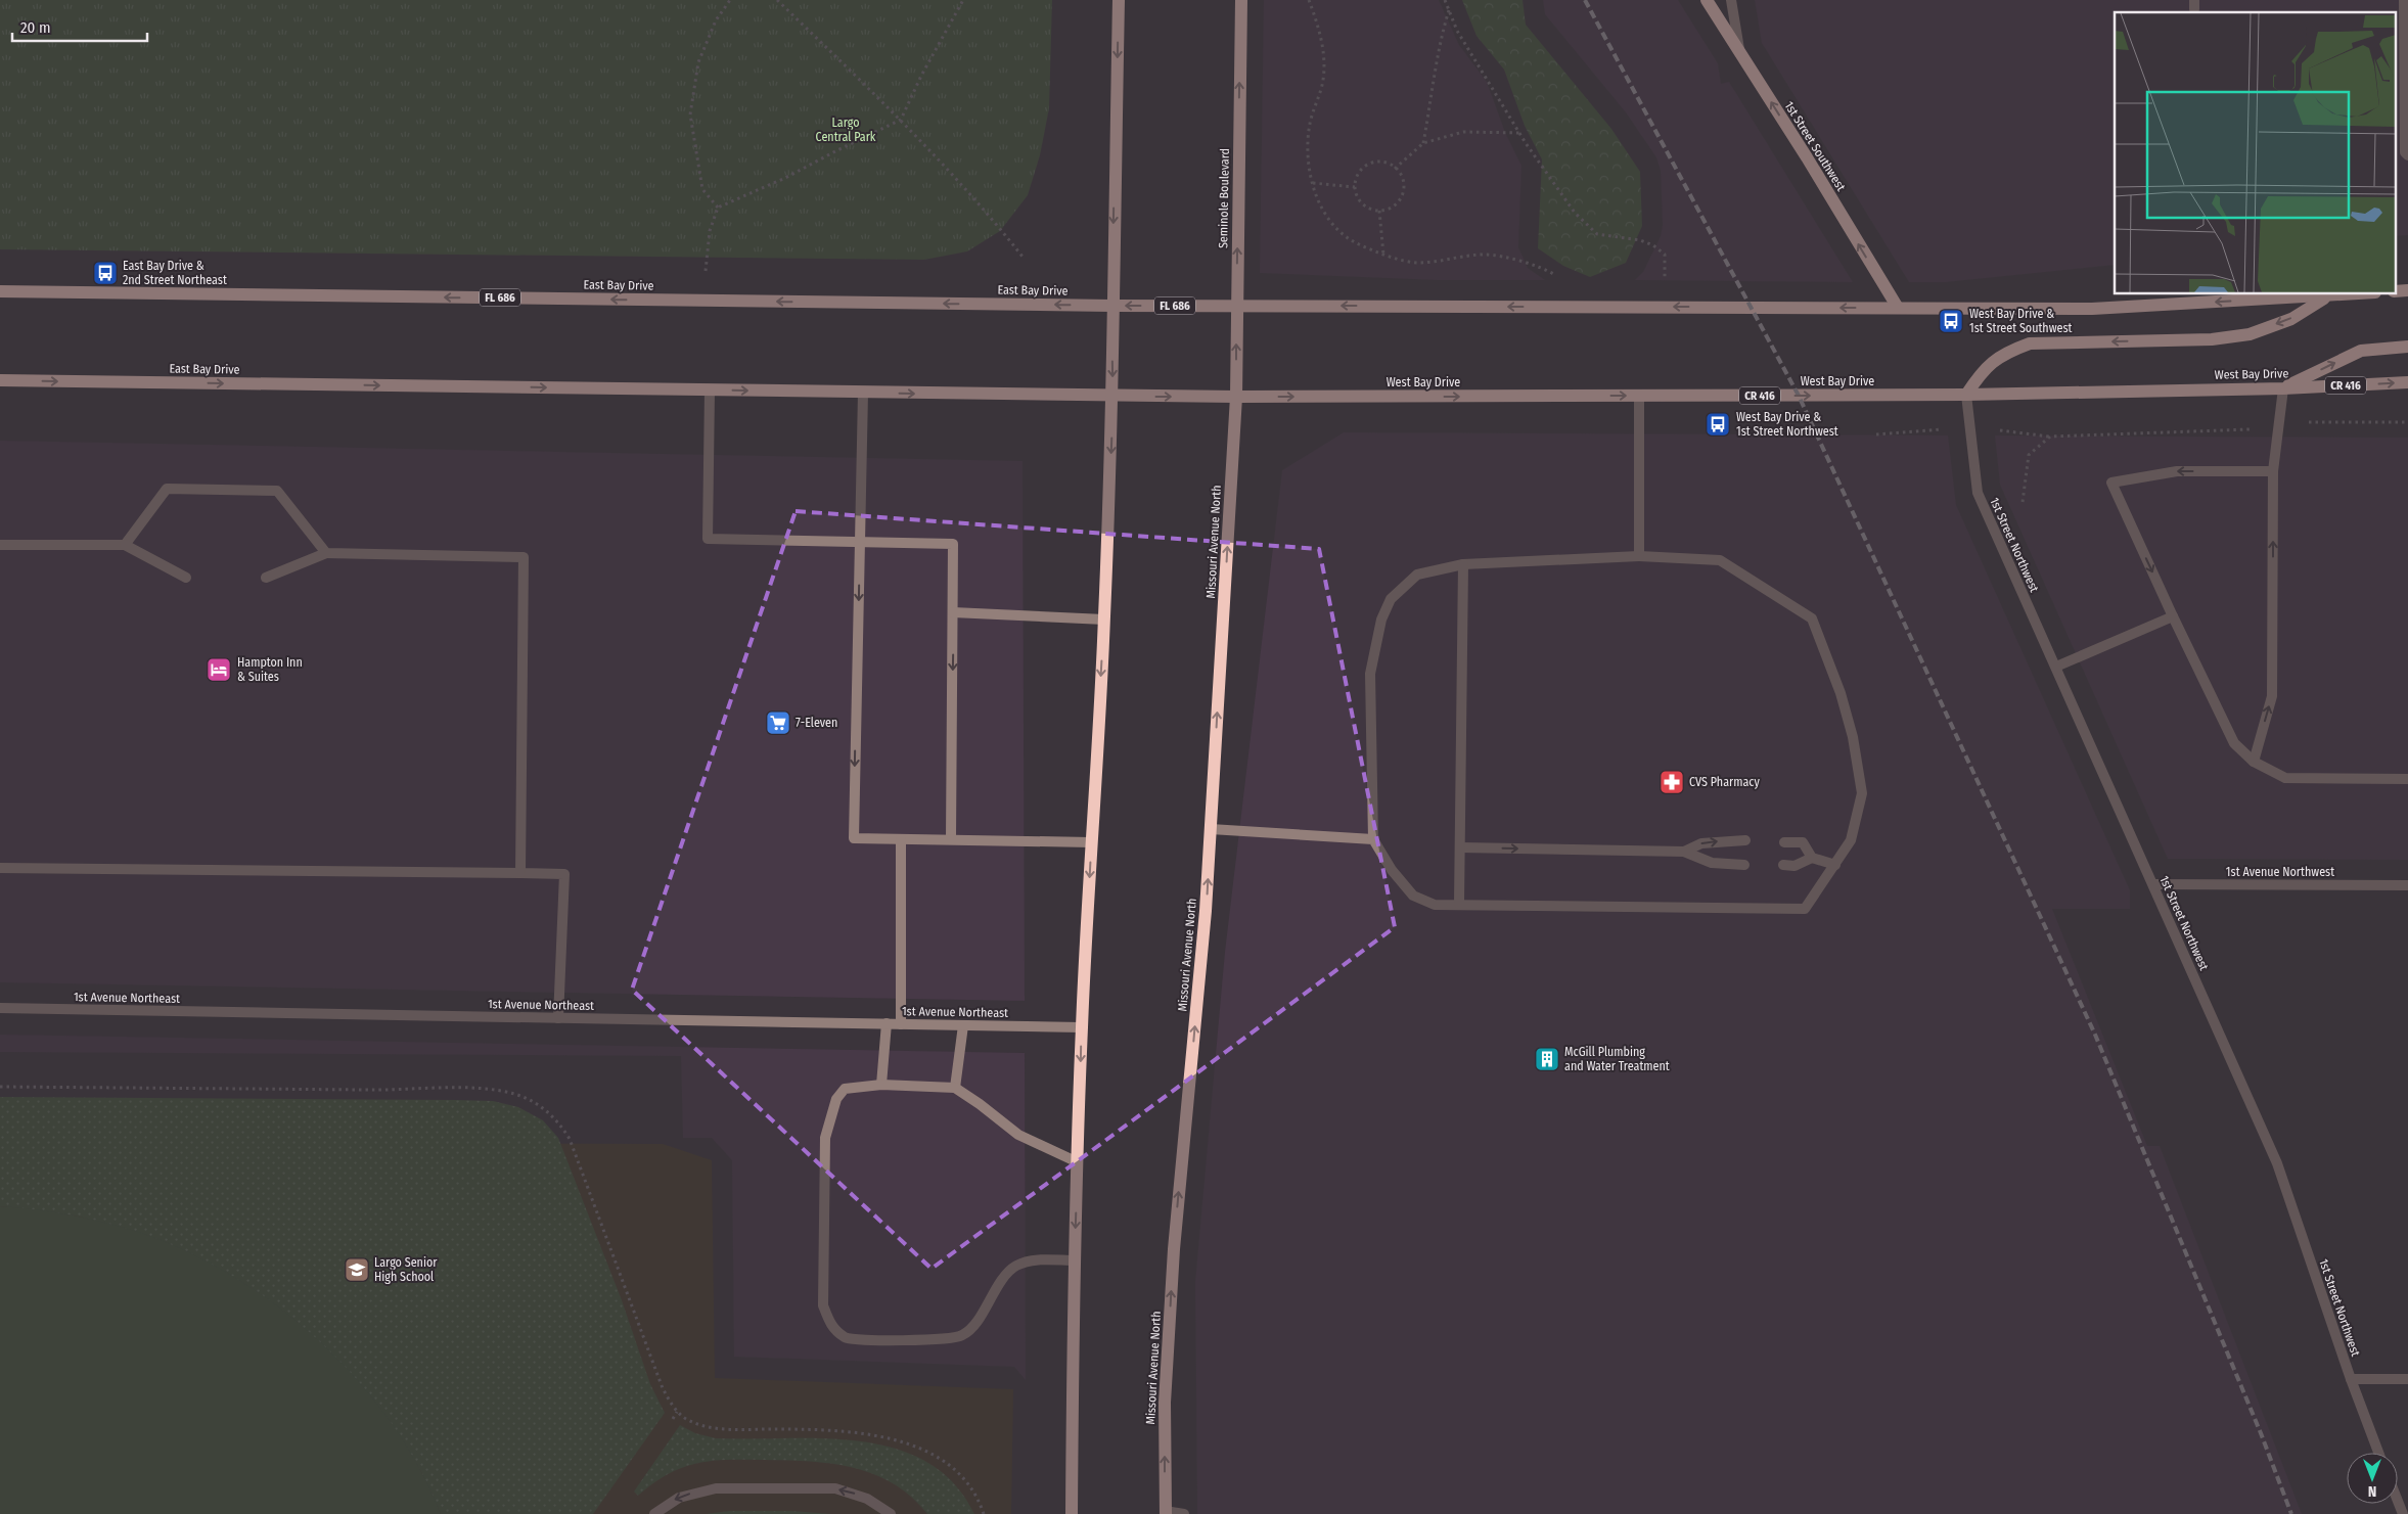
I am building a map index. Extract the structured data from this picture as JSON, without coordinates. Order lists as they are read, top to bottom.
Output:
{
  "streets": {
    "main road": [
      "1st Street Southwest",
      "Seminole Boulevard",
      "East Bay Drive",
      "FL 686",
      "West Bay Drive",
      "CR 416",
      "Missouri Avenue North"
    ],
    "street": ["1st Street Northwest", "1st Avenue Northwest", "1st Avenue Northeast"]
  },
  "crossings": [
    ["Seminole Boulevard", "East Bay Drive"],
    ["Seminole Boulevard", "West Bay Drive"],
    ["Seminole Boulevard", "Missouri Avenue North"],
    ["East Bay Drive", "West Bay Drive"],
    ["East Bay Drive", "Missouri Avenue North"],
    ["West Bay Drive", "Missouri Avenue North"],
    ["West Bay Drive", "1st Street Northwest"],
    ["1st Street Northwest", "1st Avenue Northwest"]
  ],
  "one_way": ["1st Street Southwest", "Seminole Boulevard"],
  "parks": ["Largo Central Park"],
  "places": {
    "bus stop": ["East Bay Drive & 2nd Street Northeast", "West Bay Drive & 1st Street Southwest", "West Bay Drive & 1st Street Northwest"],
    "hotel": ["Hampton Inn & Suites"],
    "supermarket": ["7-Eleven"],
    "pharmacy": ["CVS Pharmacy"],
    "building": ["McGill Plumbing and Water Treatment"],
    "school or university": ["Largo Senior High School"]
  },
  "scale_bar": "20 m",
  "north": "bottom"
}
